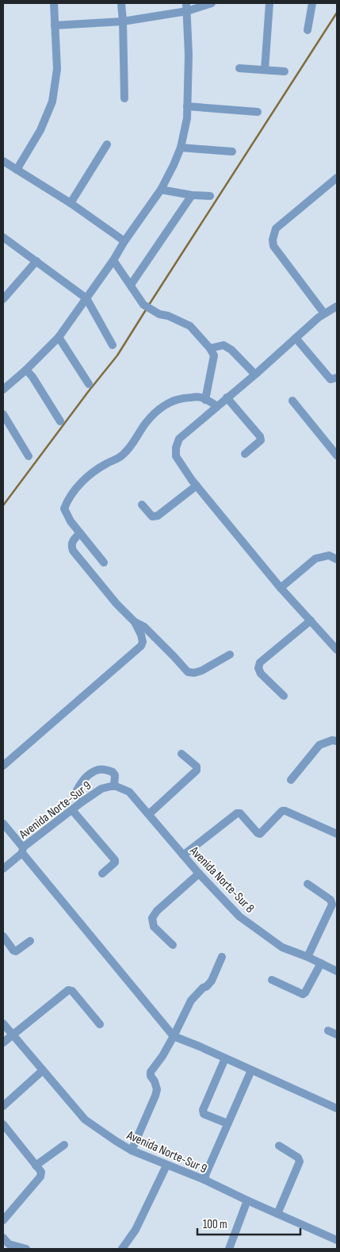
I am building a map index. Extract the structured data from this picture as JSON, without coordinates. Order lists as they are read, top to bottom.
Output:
{
  "streets": {
    "street": ["Avenida Norte-Sur 9", "Avenida Norte-Sur 8"]
  },
  "crossings": [
    ["Avenida Norte-Sur 9", "Avenida Norte-Sur 8"]
  ],
  "scale_bar": "100 m"
}
